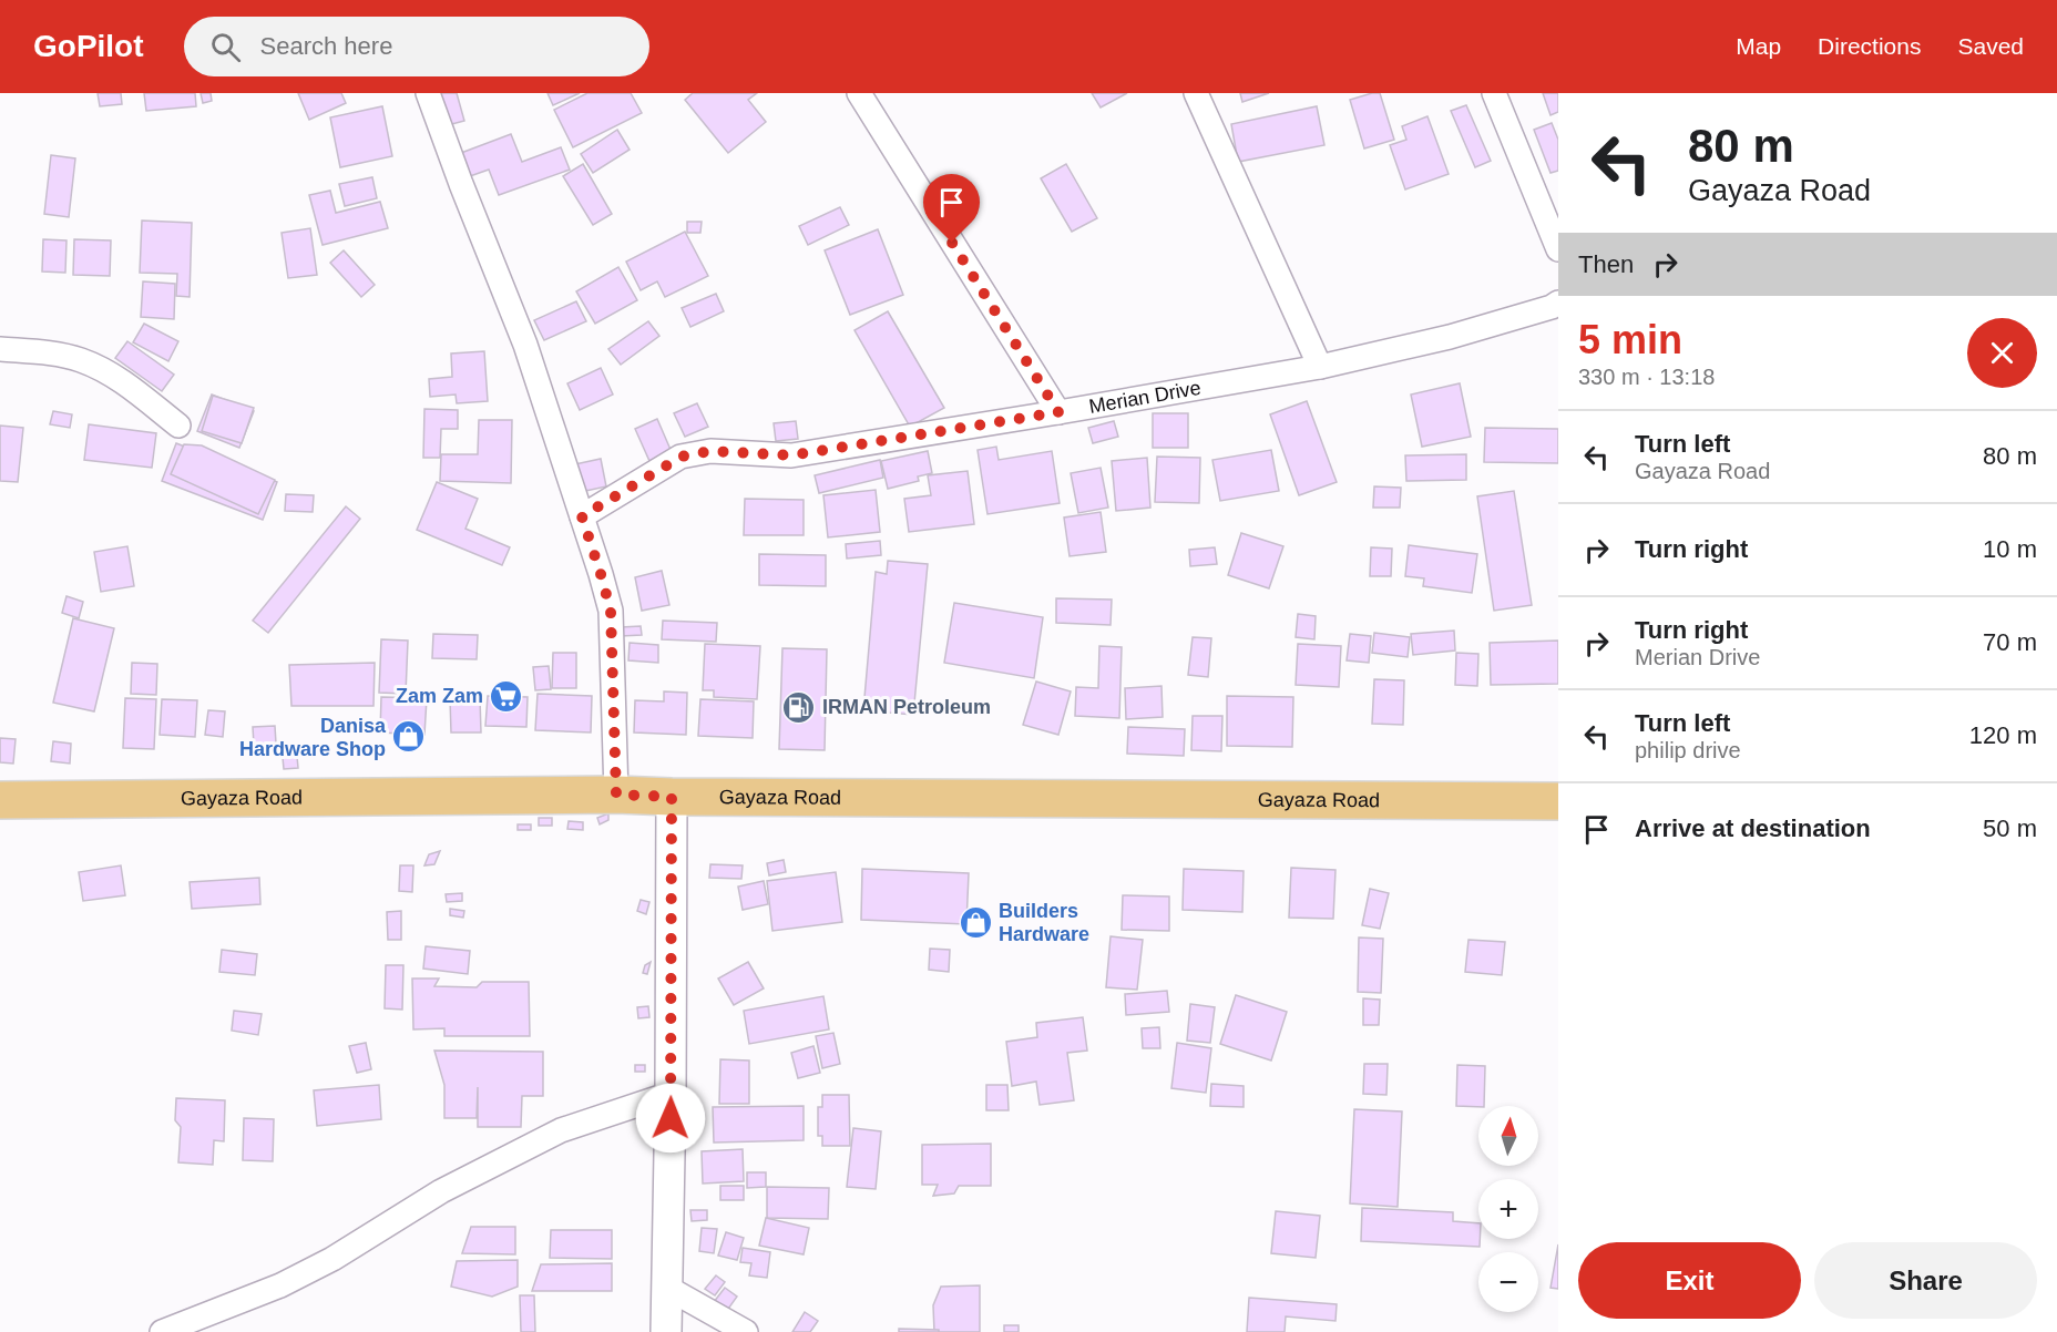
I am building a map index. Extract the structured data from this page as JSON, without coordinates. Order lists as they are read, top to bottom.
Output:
{
  "streets": {
    "main road": ["Gayaza Road"],
    "street": ["Merian Drive"]
  },
  "places": {
    "supermarket": ["Zam Zam"],
    "fuel station": ["IRMAN Petroleum"],
    "shop": ["Danisa Hardware Shop", "Builders Hardware"]
  },
  "north": "top",
  "page": {
    "header": "GoPilot",
    "search": "Search here",
    "nav": ["Map", "Directions", "Saved"],
    "turn": ["80 m", "Gayaza Road"],
    "then": "Then",
    "heading": ["5 min", "330 m · 13:18"],
    "list": [
      {
        "name": "Turn left",
        "note": "Gayaza Road",
        "value": "80 m"
      },
      {
        "name": "Turn right",
        "value": "10 m"
      },
      {
        "name": "Turn right",
        "note": "Merian Drive",
        "value": "70 m"
      },
      {
        "name": "Turn left",
        "note": "philip drive",
        "value": "120 m"
      },
      {
        "name": "Arrive at destination",
        "value": "50 m"
      }
    ],
    "map_buttons": ["+", "−"],
    "buttons": ["Exit", "Share"]
  }
}
